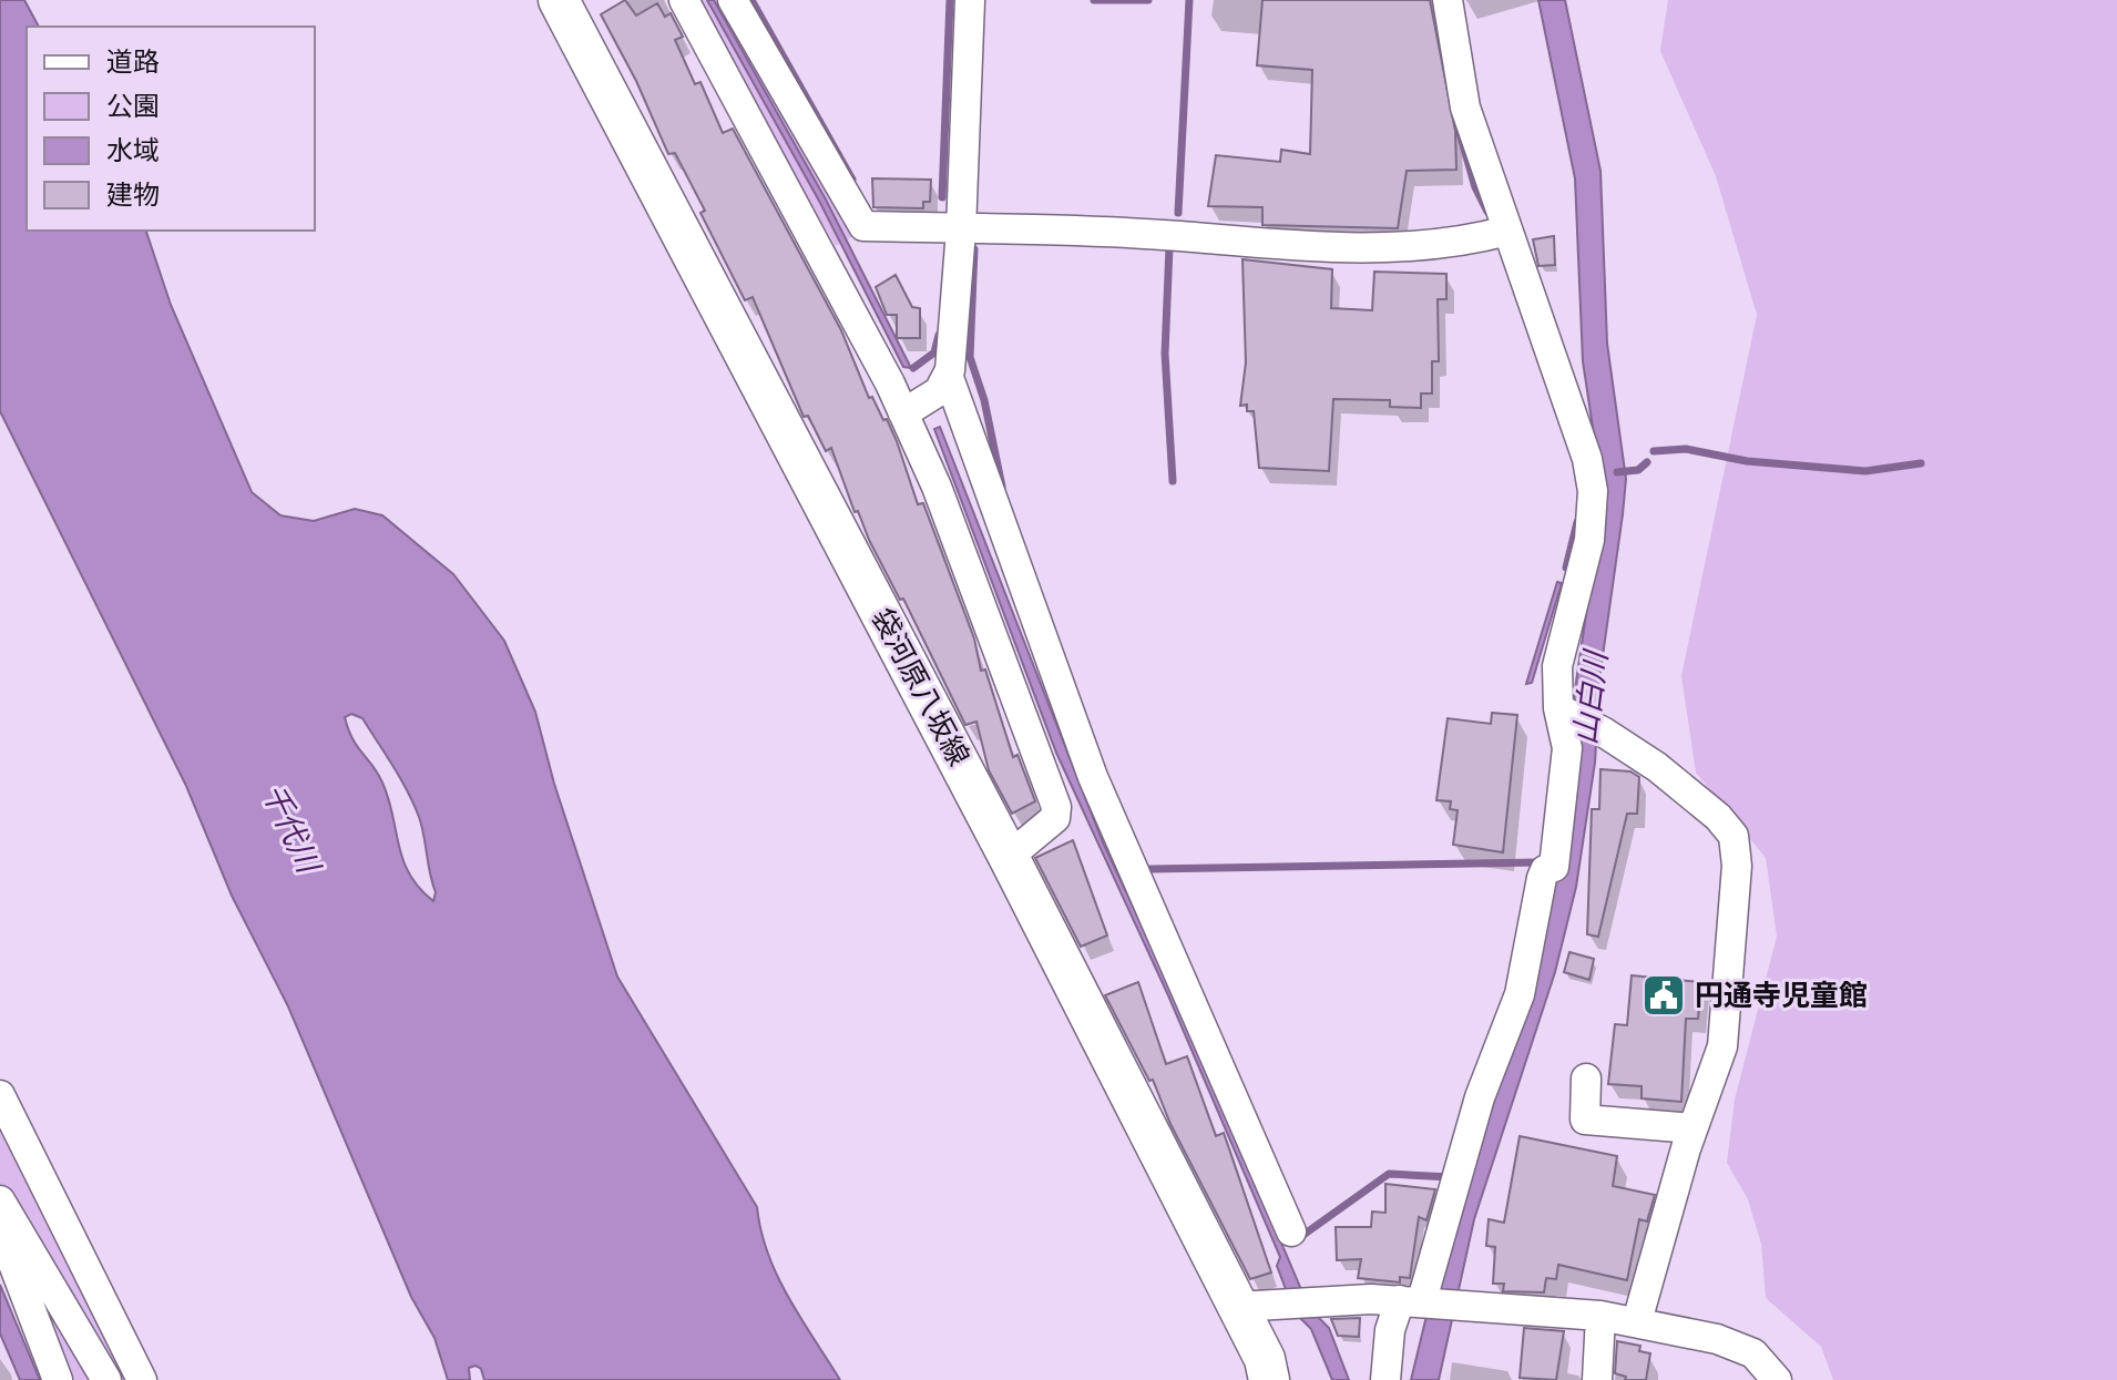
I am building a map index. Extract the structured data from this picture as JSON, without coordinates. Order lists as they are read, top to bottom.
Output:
{
  "streets": {
    "main road": ["袋河原八坂線"]
  },
  "water": ["山白川", "千代川"],
  "places": {
    "public building": ["円通寺児童館"]
  },
  "legend": [
    "道路",
    "公園",
    "水域",
    "建物"
  ]
}
